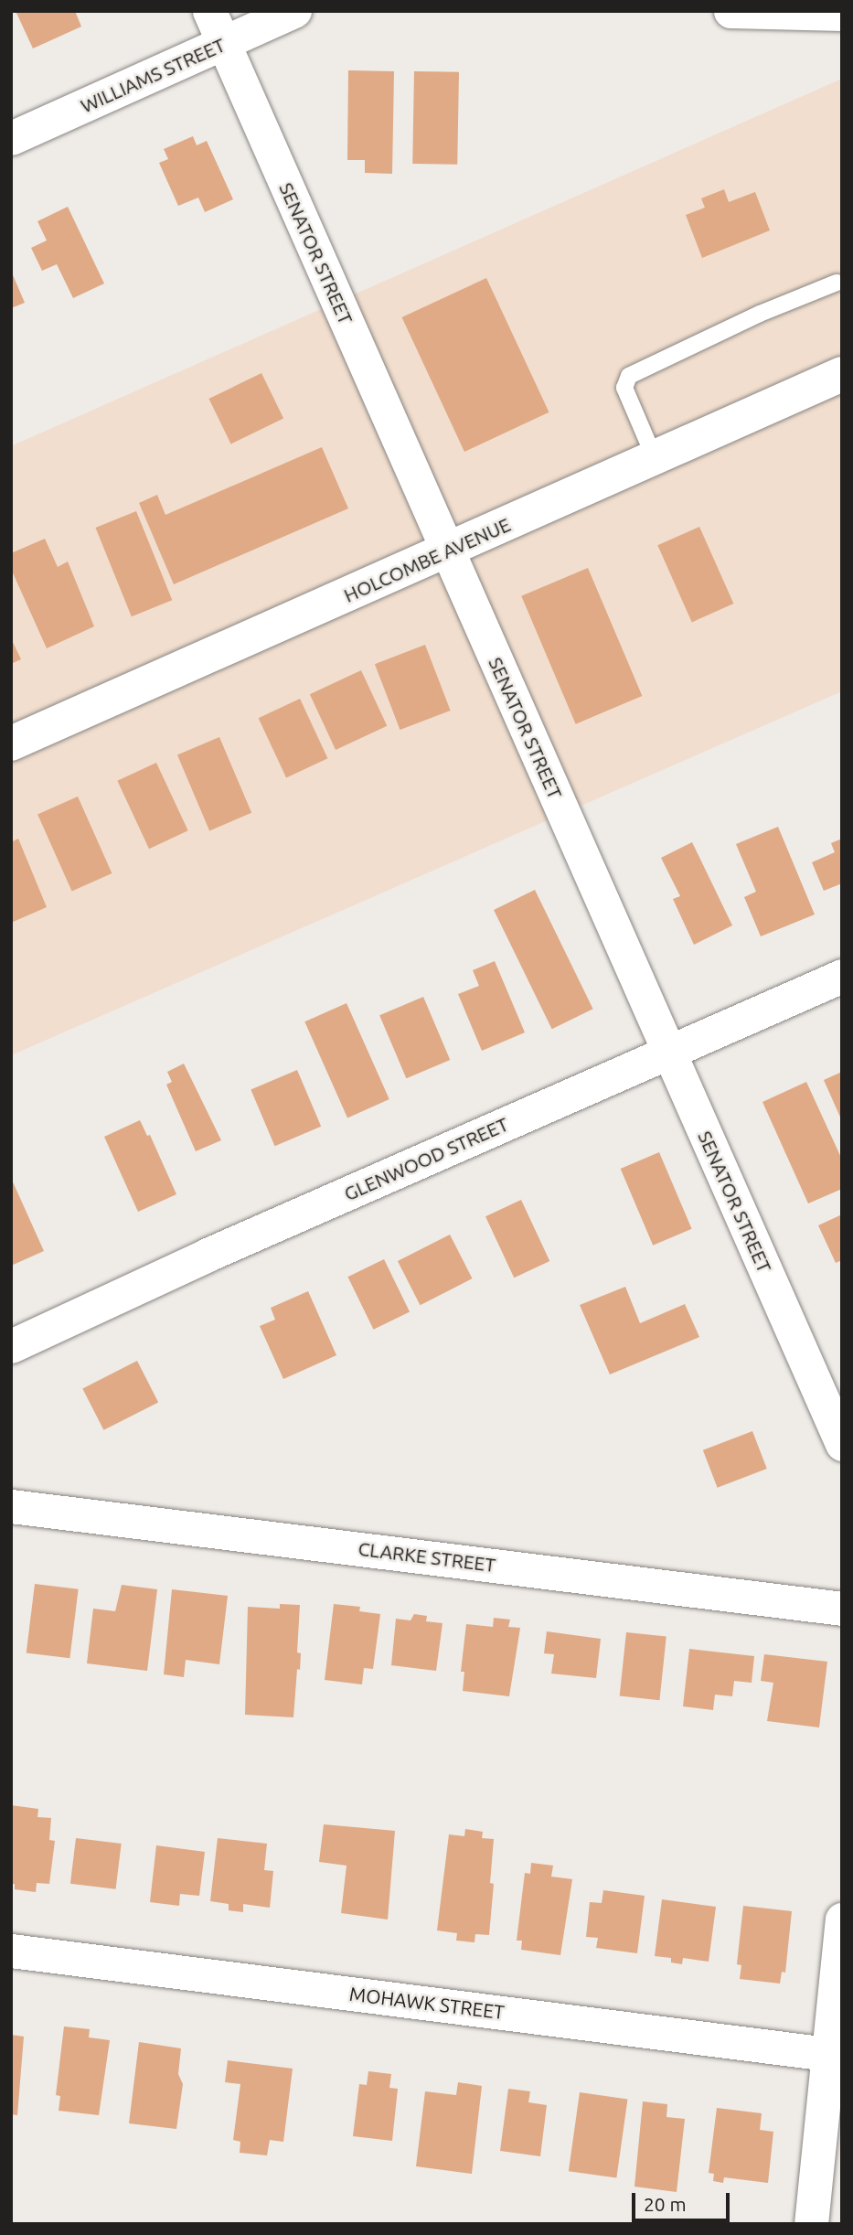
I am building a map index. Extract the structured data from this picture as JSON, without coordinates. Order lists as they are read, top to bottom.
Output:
{
  "streets": {
    "street": [
      "WILLIAMS STREET",
      "SENATOR STREET",
      "HOLCOMBE AVENUE",
      "GLENWOOD STREET",
      "CLARKE STREET",
      "MOHAWK STREET"
    ]
  },
  "crossings": [
    ["WILLIAMS STREET", "SENATOR STREET"],
    ["SENATOR STREET", "HOLCOMBE AVENUE"],
    ["SENATOR STREET", "GLENWOOD STREET"]
  ],
  "scale_bar": "20 m"
}
